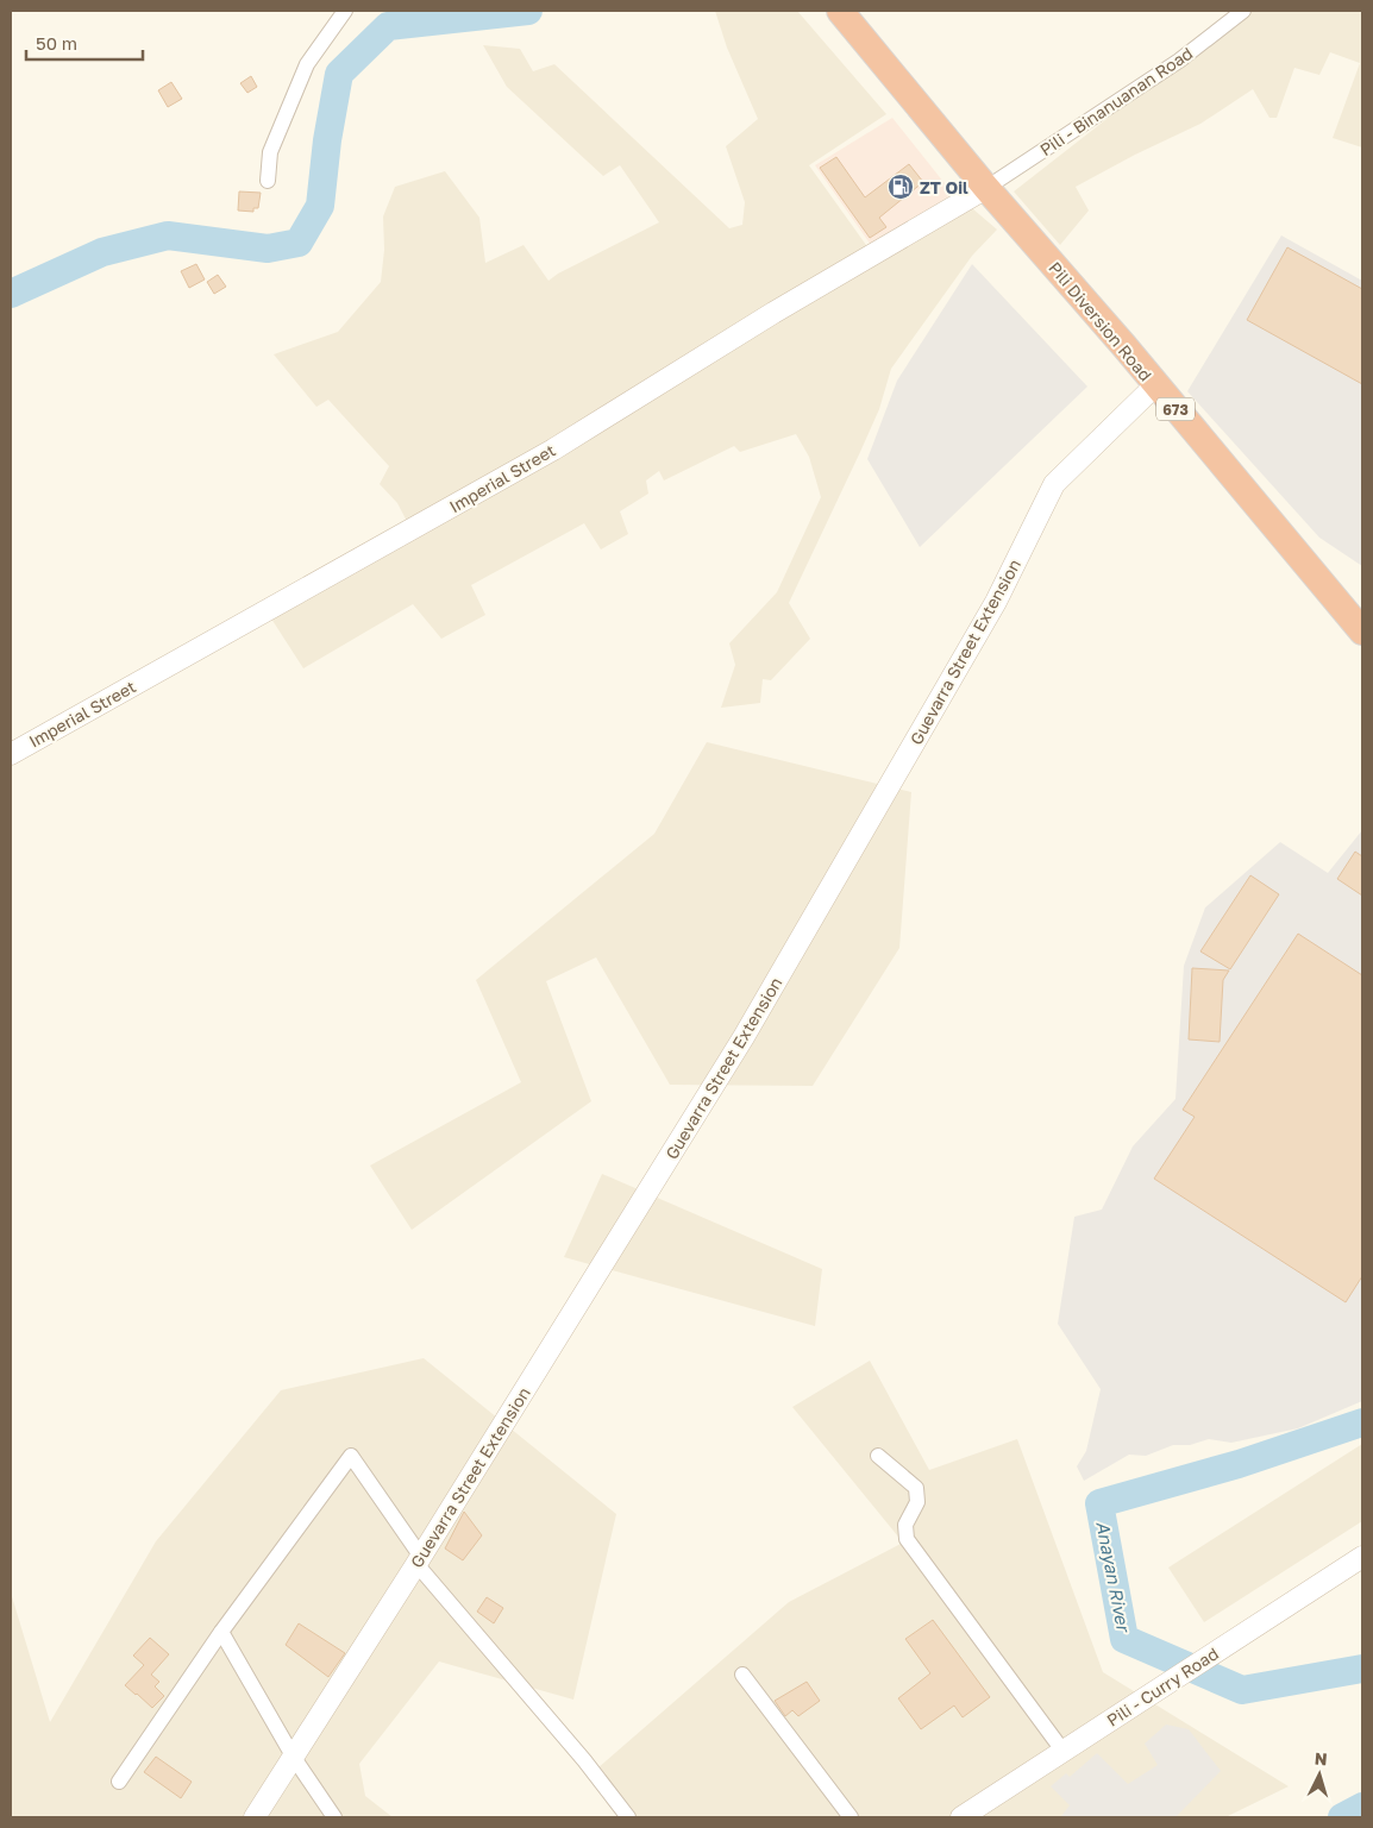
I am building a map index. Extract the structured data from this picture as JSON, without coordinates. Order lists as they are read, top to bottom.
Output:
{
  "streets": {
    "highway": ["Pili Diversion Road", "673"],
    "street": [
      "Pili - Binanuanan Road",
      "Imperial Street",
      "Guevarra Street Extension",
      "Pili - Curry Road"
    ]
  },
  "crossings": [
    ["Pili - Binanuanan Road", "Pili Diversion Road"],
    ["Pili - Binanuanan Road", "Imperial Street"],
    ["Pili Diversion Road", "Imperial Street"],
    ["Pili Diversion Road", "Guevarra Street Extension"]
  ],
  "water": ["Anayan River"],
  "places": {
    "fuel station": ["ZT Oil"]
  },
  "scale_bar": "50 m",
  "north": "top"
}
